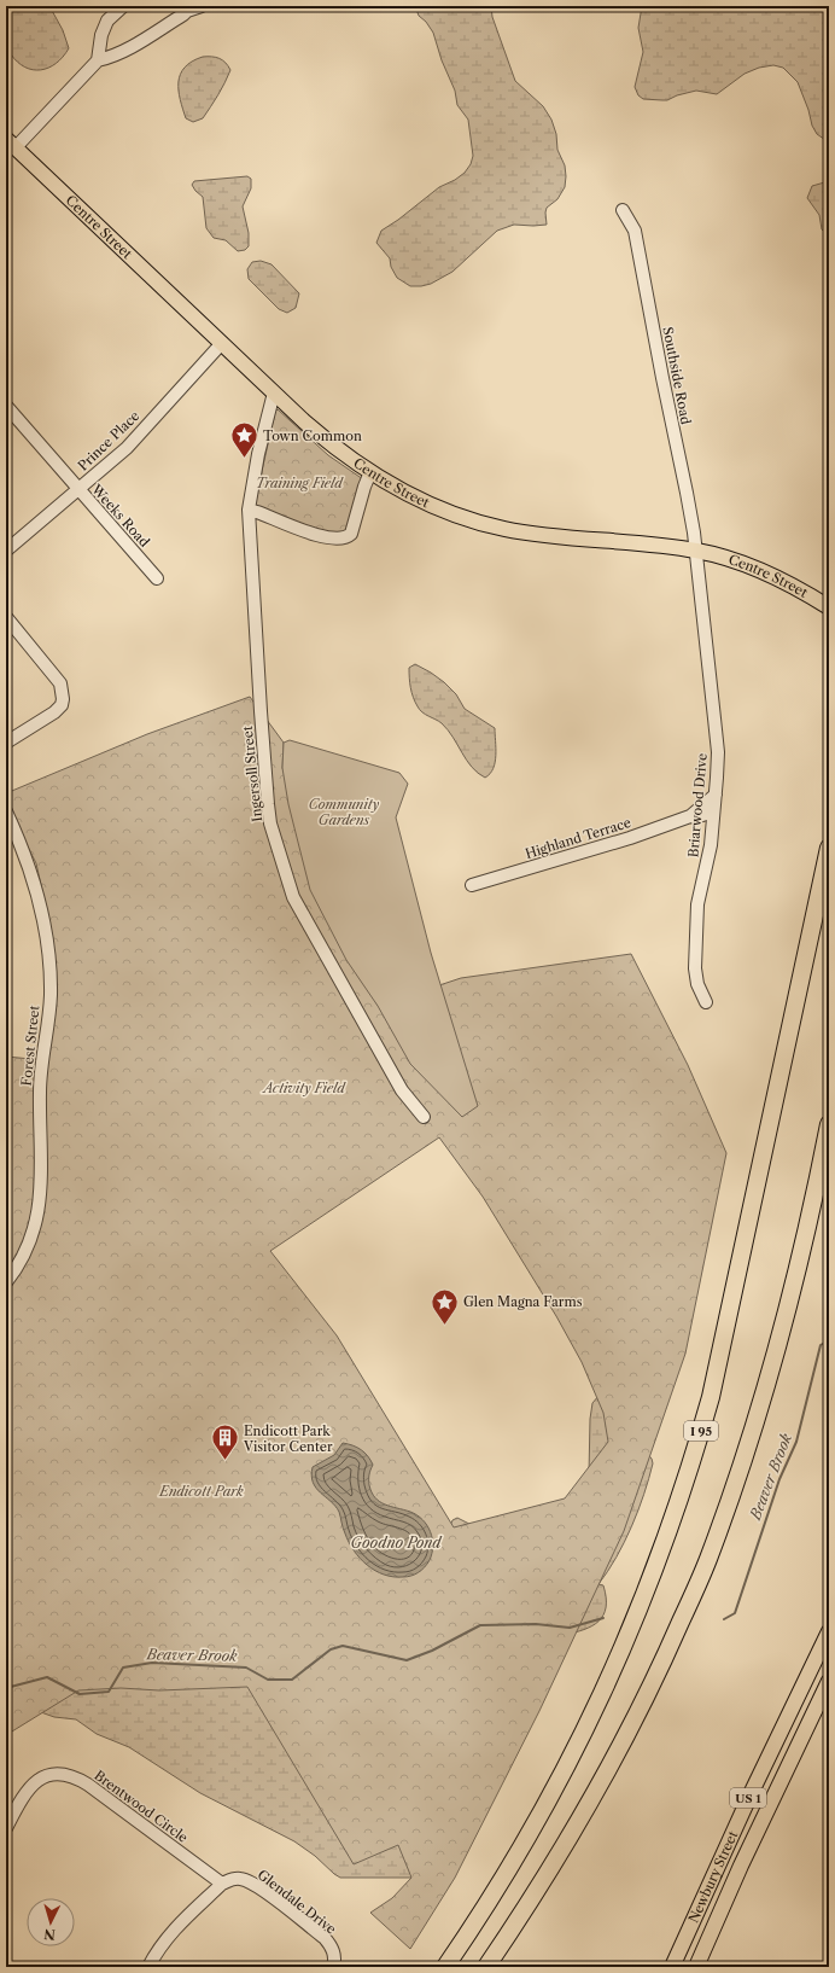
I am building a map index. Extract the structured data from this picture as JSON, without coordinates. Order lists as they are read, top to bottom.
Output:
{
  "streets": {
    "highway": ["I 95"],
    "main road": ["Centre Street", "US 1", "Newbury Street"],
    "street": [
      "Southside Road",
      "Prince Place",
      "Weeks Road",
      "Ingersoll Street",
      "Briarwood Drive",
      "Highland Terrace",
      "Forest Street",
      "Brentwood Circle",
      "Glendale Drive"
    ]
  },
  "crossings": [
    ["Centre Street", "Southside Road"],
    ["Centre Street", "Prince Place"],
    ["Centre Street", "Ingersoll Street"],
    ["Centre Street", "Briarwood Drive"],
    ["Southside Road", "Briarwood Drive"],
    ["Prince Place", "Weeks Road"],
    ["Briarwood Drive", "Highland Terrace"],
    ["Brentwood Circle", "Glendale Drive"]
  ],
  "water": ["Beaver Brook", "Goodno Pond"],
  "parks": [
    "Training Field",
    "Community Gardens",
    "Activity Field",
    "Endicott Park"
  ],
  "places": {
    "place": ["Town Common", "Glen Magna Farms"],
    "building": ["Endicott Park Visitor Center"]
  },
  "north": "bottom"
}
